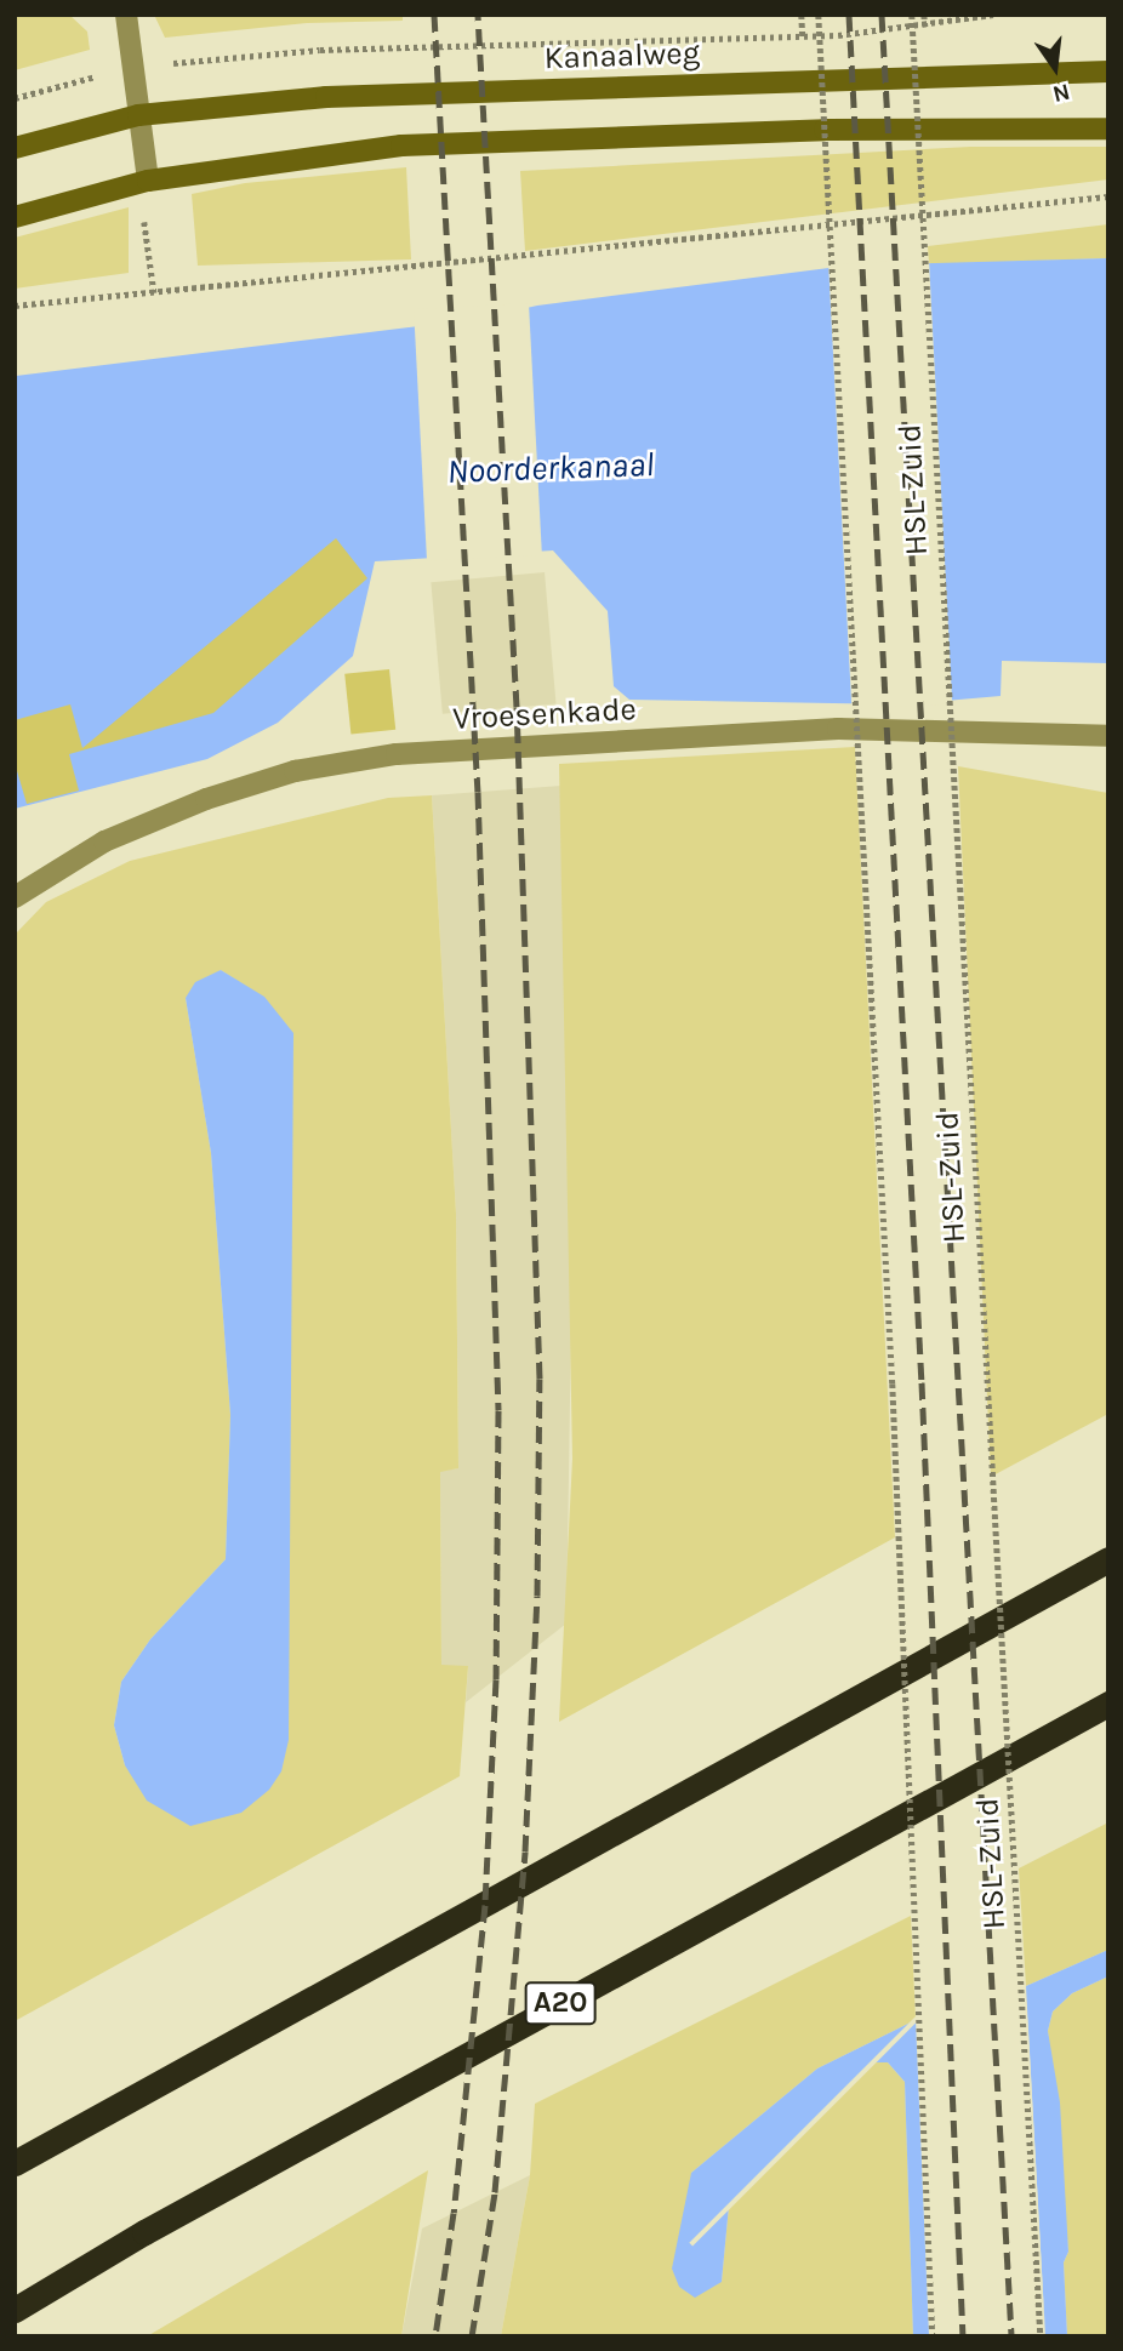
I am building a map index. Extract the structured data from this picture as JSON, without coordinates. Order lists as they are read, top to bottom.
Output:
{
  "streets": {
    "highway": ["A20"],
    "main road": ["Kanaalweg"],
    "street": ["Vroesenkade"],
    "path": ["HSL-Zuid"]
  },
  "water": ["Noorderkanaal"],
  "north": "bottom"
}
